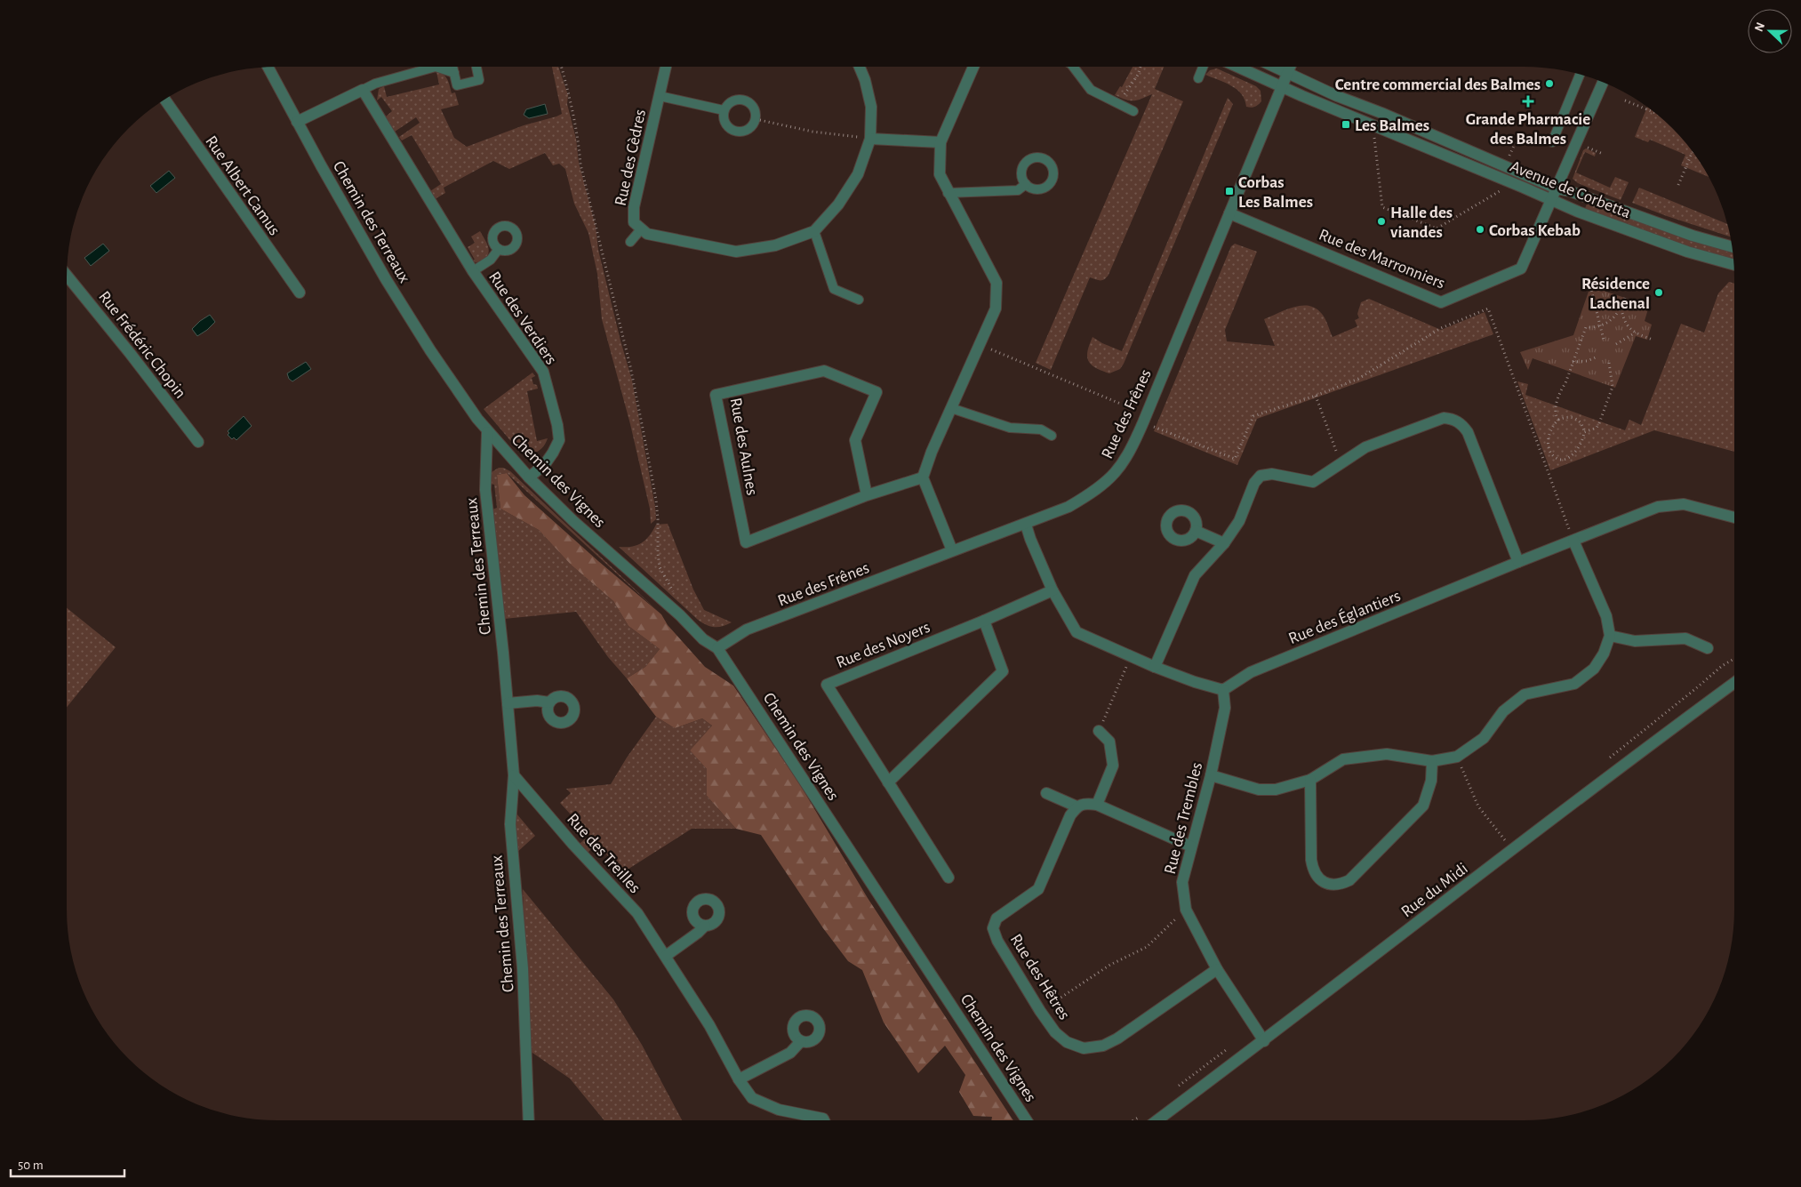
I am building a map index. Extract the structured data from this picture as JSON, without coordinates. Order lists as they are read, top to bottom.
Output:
{
  "streets": {
    "street": [
      "Rue des Cèdres",
      "Rue Albert Camus",
      "Avenue de Corbetta",
      "Chemin des Terreaux",
      "Rue des Marronniers",
      "Rue des Verdiers",
      "Rue Frédéric Chopin",
      "Rue des Frênes",
      "Rue des Aulnes",
      "Chemin des Vignes",
      "Rue des Églantiers",
      "Rue des Noyers",
      "Rue des Trembles",
      "Rue des Treilles",
      "Rue du Midi",
      "Rue des Hêtres"
    ]
  },
  "crossings": [
    ["Avenue de Corbetta", "Rue des Marronniers"],
    ["Avenue de Corbetta", "Rue des Frênes"],
    ["Chemin des Terreaux", "Chemin des Vignes"],
    ["Chemin des Terreaux", "Rue des Treilles"],
    ["Rue des Marronniers", "Rue des Frênes"],
    ["Rue des Verdiers", "Chemin des Vignes"],
    ["Rue des Frênes", "Chemin des Vignes"],
    ["Rue des Églantiers", "Rue des Trembles"],
    ["Rue des Trembles", "Rue du Midi"],
    ["Rue des Trembles", "Rue des Hêtres"]
  ],
  "places": {
    "other": [
      "Centre commercial des Balmes",
      "Halle des viandes",
      "Corbas Kebab",
      "Résidence Lachenal"
    ],
    "health": ["Grande Pharmacie des Balmes"],
    "transit": ["Les Balmes", "Corbas Les Balmes"]
  },
  "scale_bar": "50 m",
  "north": "left"
}
